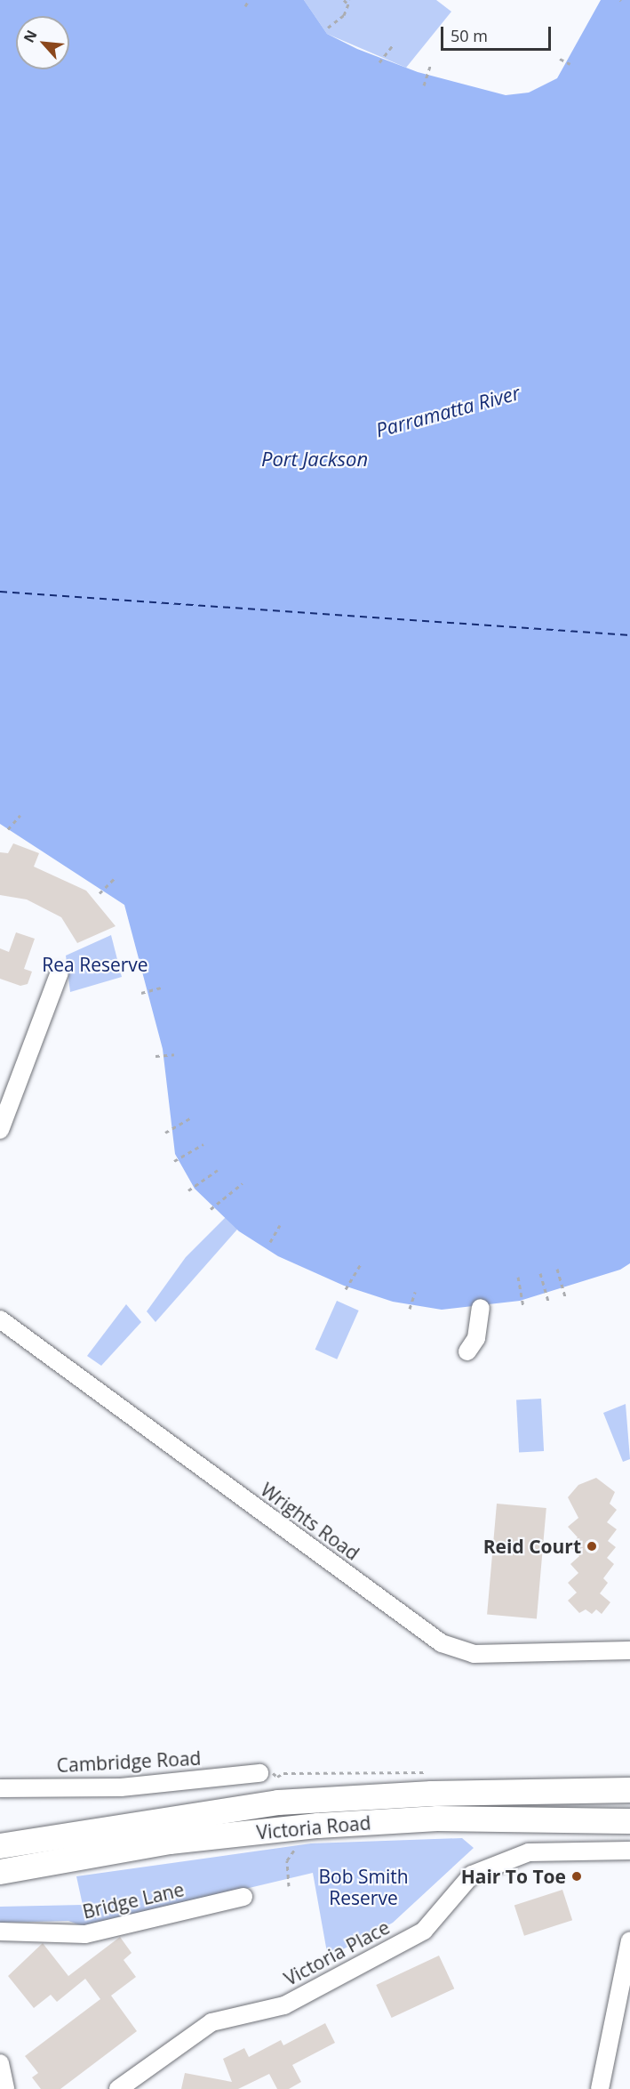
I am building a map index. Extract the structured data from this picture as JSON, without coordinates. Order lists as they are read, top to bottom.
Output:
{
  "streets": {
    "highway": ["Victoria Road"],
    "street": [
      "Wrights Road",
      "Cambridge Road",
      "Bridge Lane",
      "Victoria Place"
    ]
  },
  "water": ["Parramatta River", "Port Jackson"],
  "parks": ["Rea Reserve", "Bob Smith Reserve"],
  "places": ["Reid Court", "Hair To Toe"],
  "scale_bar": "50 m",
  "north": "top left"
}
